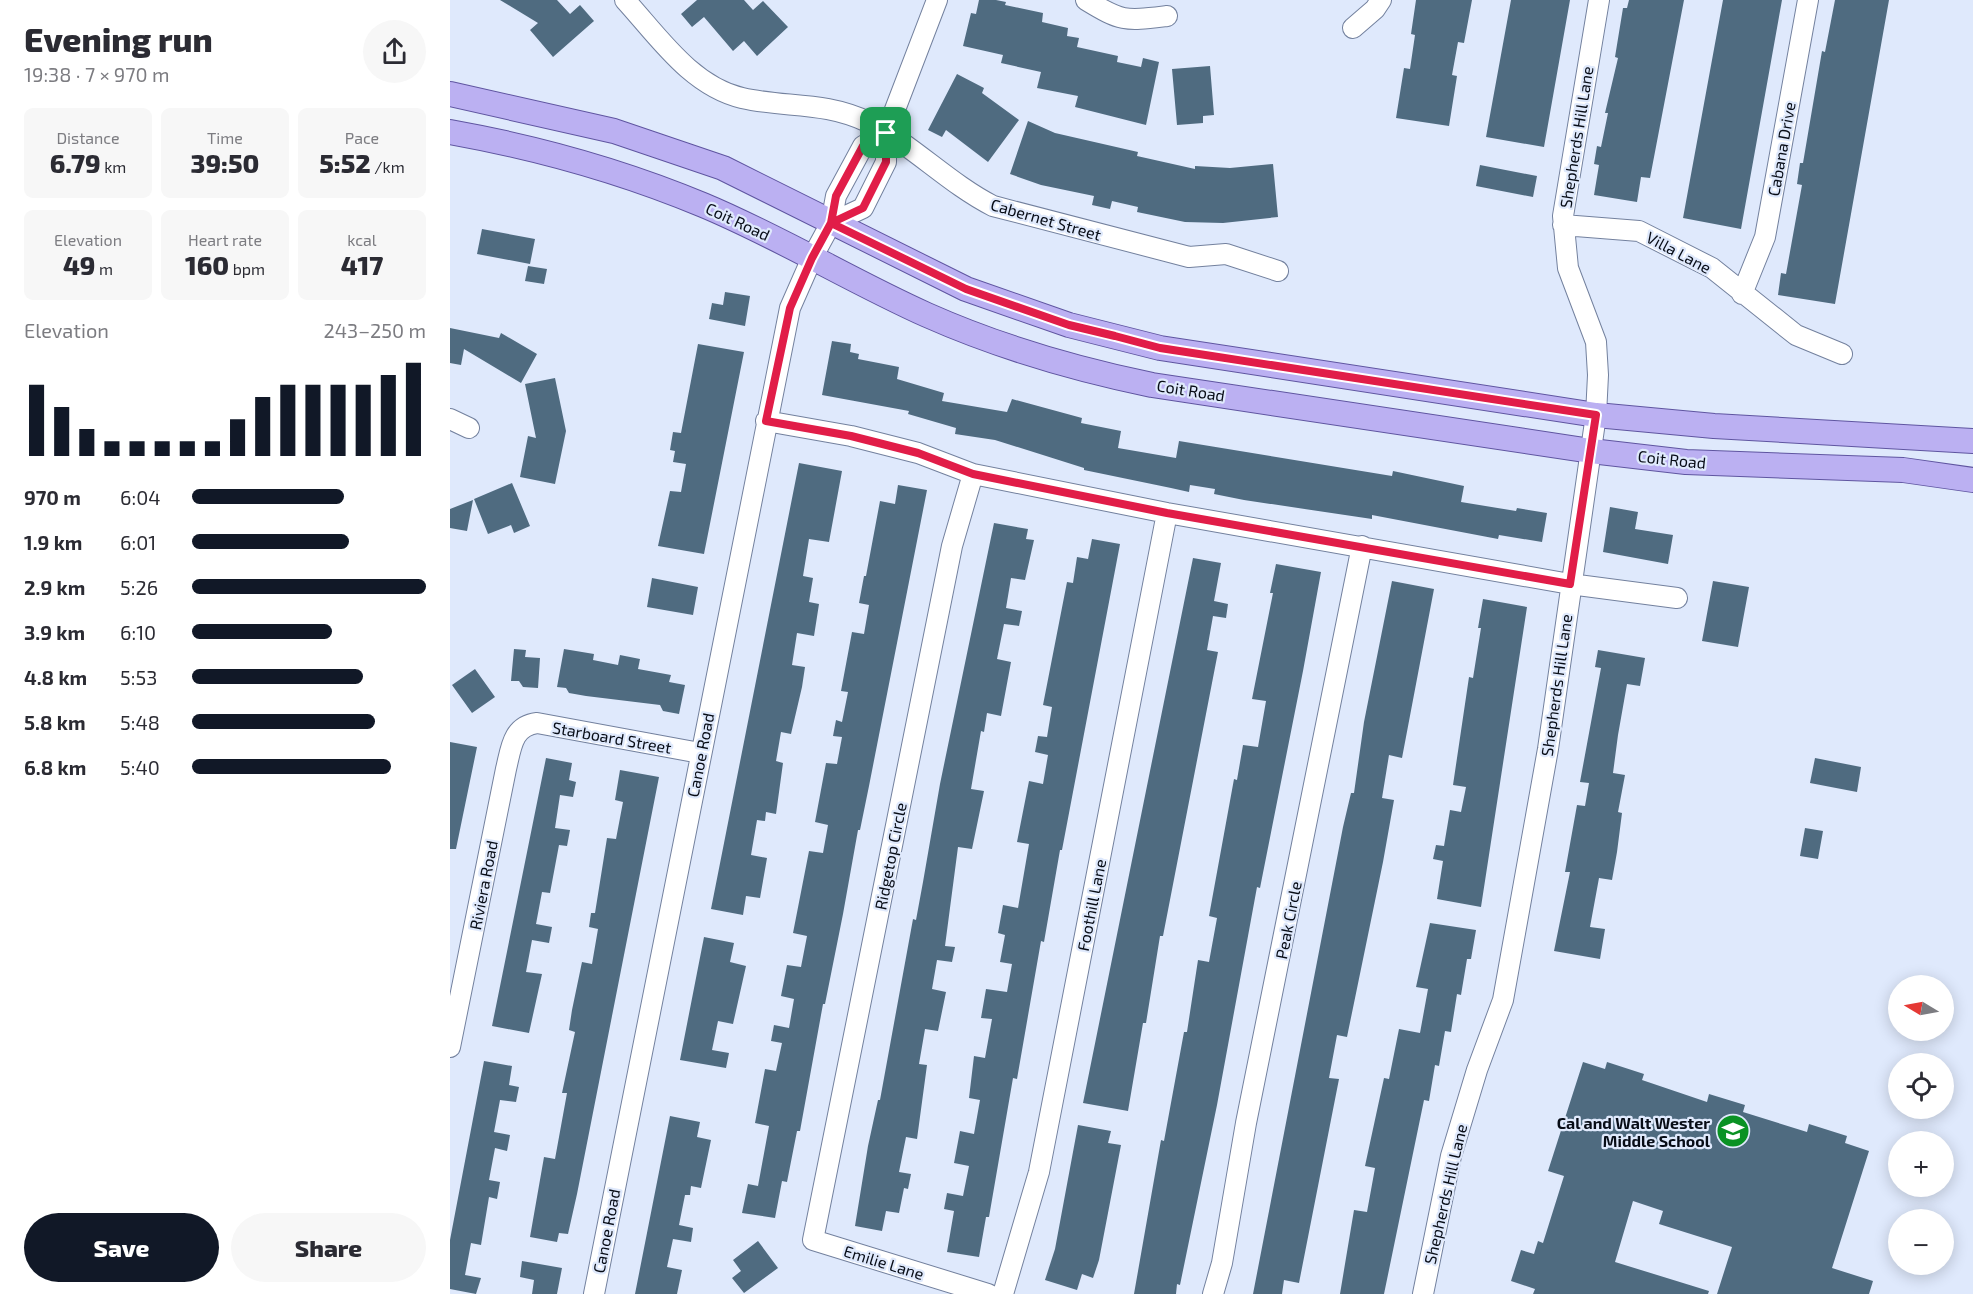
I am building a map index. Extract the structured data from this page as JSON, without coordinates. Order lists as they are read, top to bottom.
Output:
{
  "streets": {
    "main road": ["Coit Road"],
    "street": [
      "Shepherds Hill Lane",
      "Cabana Drive",
      "Cabernet Street",
      "Villa Lane",
      "Starboard Street",
      "Canoe Road",
      "Ridgetop Circle",
      "Riviera Road",
      "Foothill Lane",
      "Peak Circle",
      "Emilie Lane"
    ]
  },
  "crossings": [
    ["Shepherds Hill Lane", "Coit Road"],
    ["Shepherds Hill Lane", "Villa Lane"],
    ["Cabana Drive", "Villa Lane"],
    ["Cabernet Street", "Canoe Road"],
    ["Coit Road", "Canoe Road"],
    ["Starboard Street", "Canoe Road"],
    ["Starboard Street", "Riviera Road"],
    ["Ridgetop Circle", "Emilie Lane"]
  ],
  "places": {
    "school or university": ["Cal and Walt Wester Middle School"]
  },
  "north": "left",
  "page": {
    "heading": ["Evening run", "19:38 · 7 × 970 m"],
    "stats": [
      ["Distance", "6.79 km"],
      ["Time", "39:50"],
      ["Pace", "5:52 /km"],
      ["Elevation", "49 m"],
      ["Heart rate", "160 bpm"],
      ["kcal", "417"]
    ],
    "chart": ["Elevation", "243–250 m"],
    "list": [
      {
        "name": "970 m",
        "note": "6:04"
      },
      {
        "name": "1.9 km",
        "note": "6:01"
      },
      {
        "name": "2.9 km",
        "note": "5:26"
      },
      {
        "name": "3.9 km",
        "note": "6:10"
      },
      {
        "name": "4.8 km",
        "note": "5:53"
      },
      {
        "name": "5.8 km",
        "note": "5:48"
      },
      {
        "name": "6.8 km",
        "note": "5:40"
      }
    ],
    "map_buttons": ["+", "−"],
    "buttons": ["Save", "Share"]
  }
}
